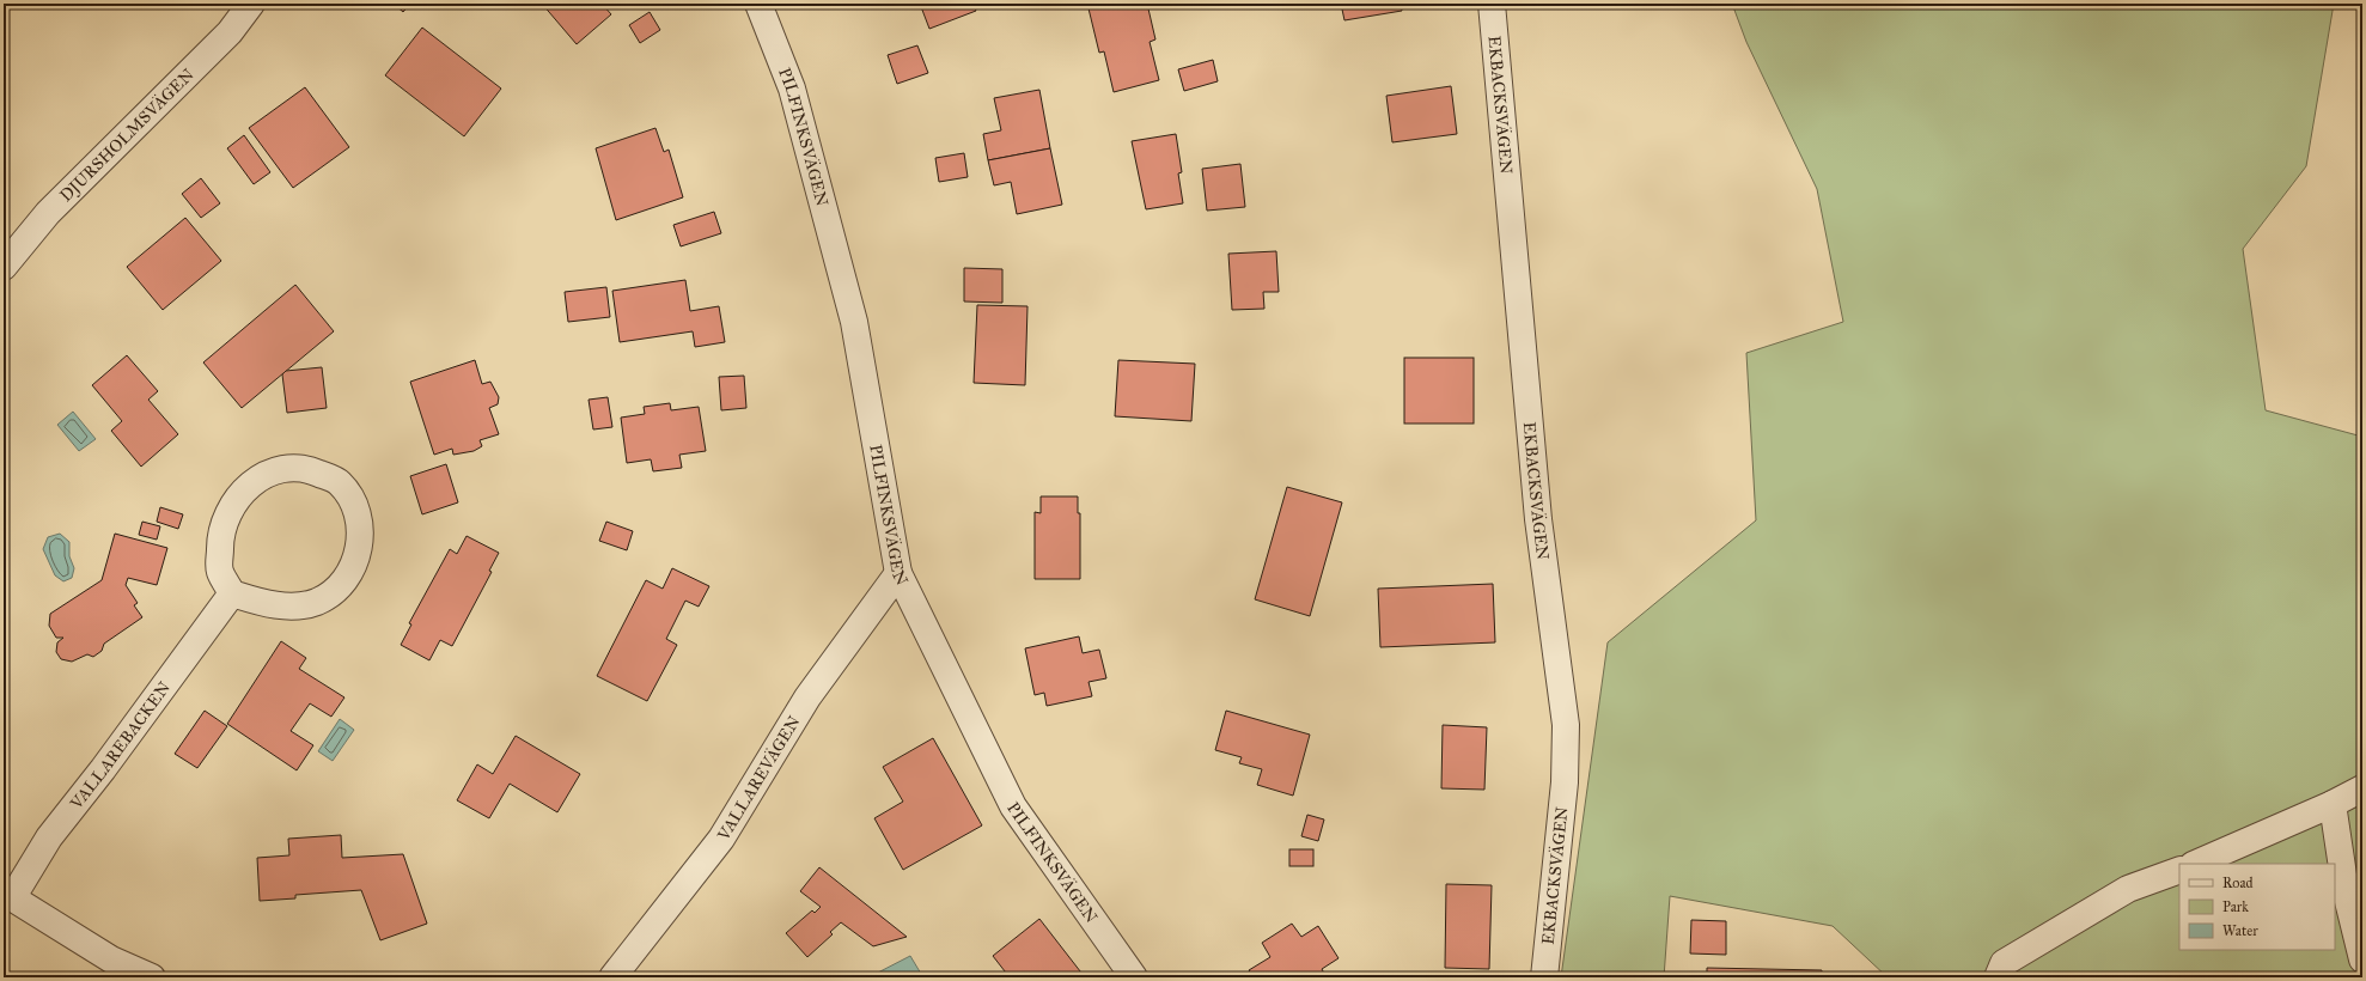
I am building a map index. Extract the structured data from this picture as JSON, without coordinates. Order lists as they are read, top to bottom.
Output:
{
  "streets": {
    "street": [
      "EKBACKSVÄGEN",
      "DJURSHOLMSVÄGEN",
      "PILFINKSVÄGEN",
      "VALLAREBACKEN",
      "VALLAREVÄGEN"
    ]
  },
  "crossings": [
    ["PILFINKSVÄGEN", "VALLAREVÄGEN"]
  ],
  "legend": ["Road", "Park", "Water"]
}
